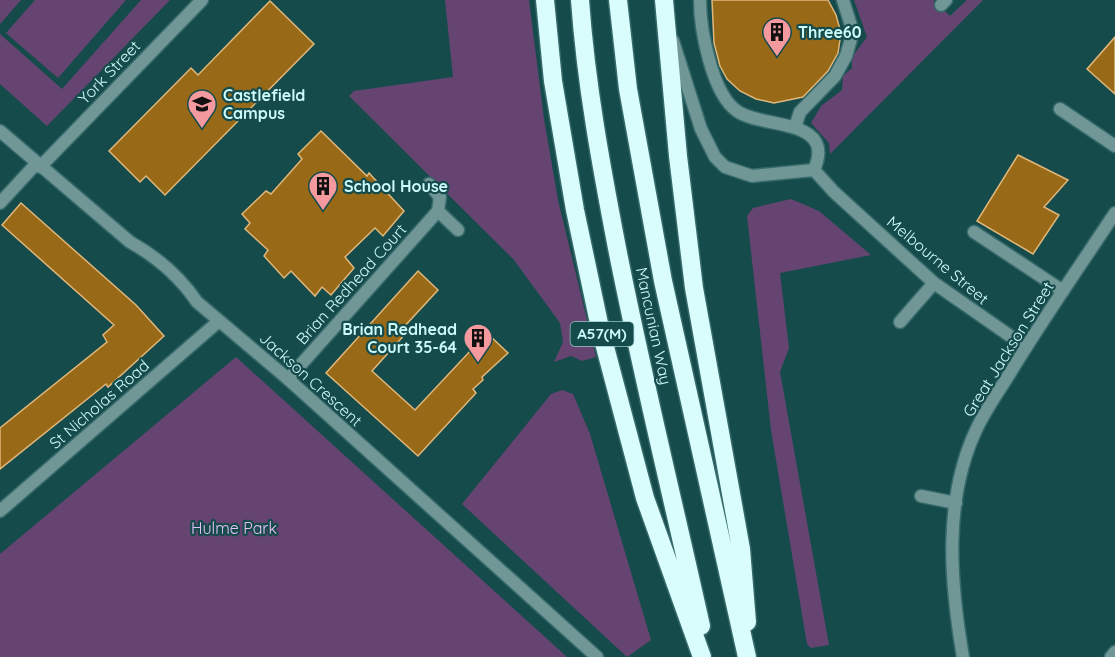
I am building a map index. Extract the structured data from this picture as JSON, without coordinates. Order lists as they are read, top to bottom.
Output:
{
  "streets": {
    "highway": ["Mancunian Way", "A57(M)"],
    "street": [
      "York Street",
      "Melbourne Street",
      "Brian Redhead Court",
      "Great Jackson Street",
      "Jackson Crescent",
      "St Nicholas Road"
    ]
  },
  "crossings": [
    ["York Street", "Jackson Crescent"],
    ["Melbourne Street", "Great Jackson Street"],
    ["Brian Redhead Court", "Jackson Crescent"],
    ["Jackson Crescent", "St Nicholas Road"]
  ],
  "parks": ["Hulme Park"],
  "places": {
    "building": ["Three60", "School House", "Brian Redhead Court 35-64"],
    "school or university": ["Castlefield Campus"]
  }
}
